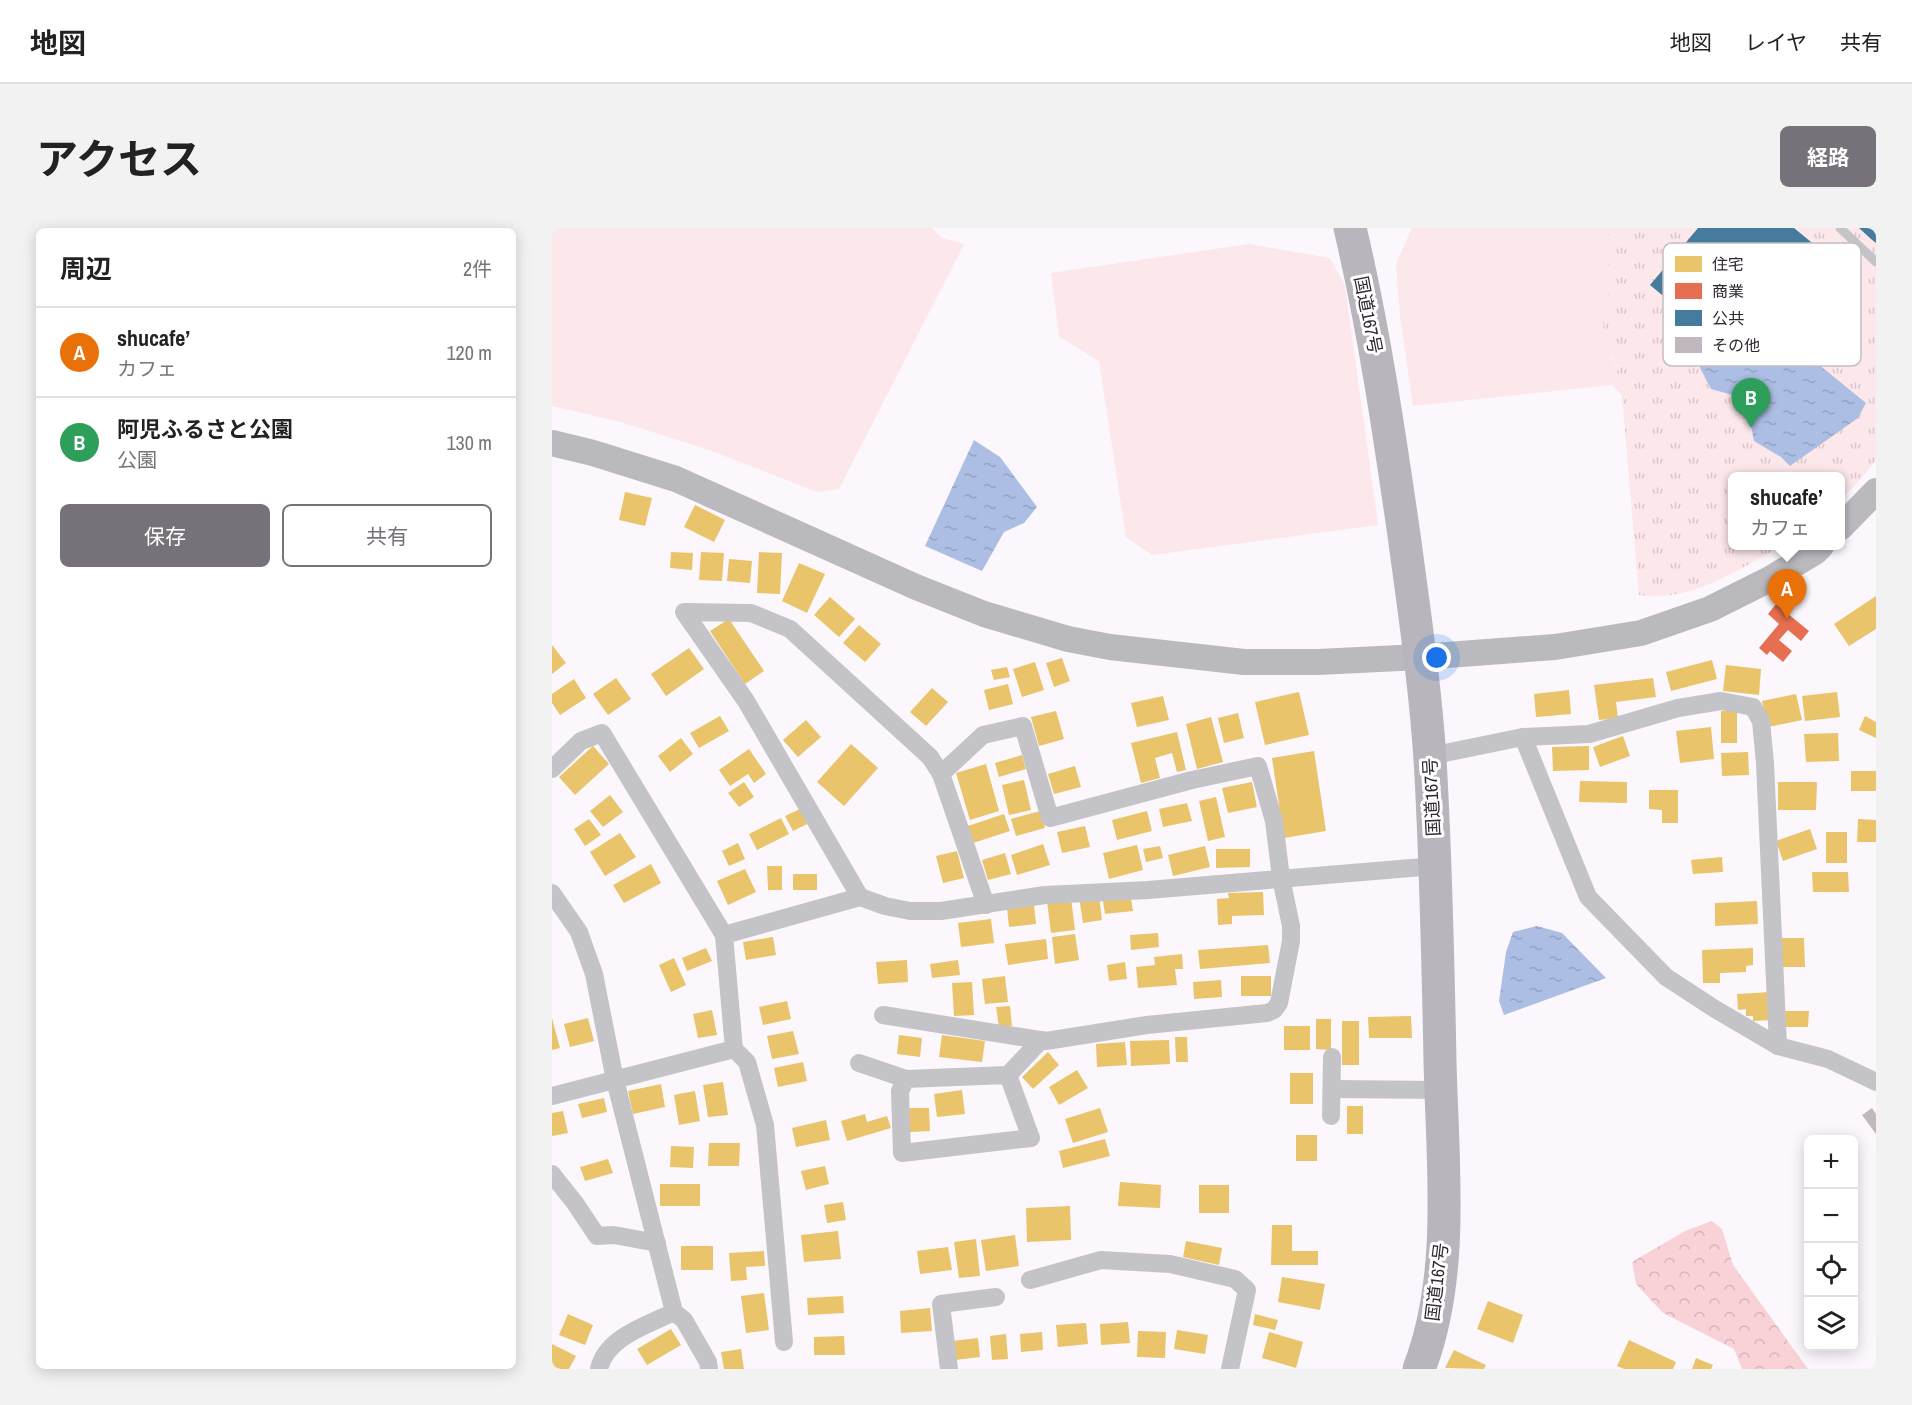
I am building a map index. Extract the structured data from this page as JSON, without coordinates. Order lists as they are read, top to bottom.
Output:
{
  "streets": {
    "highway": ["国道167号"]
  },
  "legend": [
    "住宅",
    "商業",
    "公共",
    "その他"
  ],
  "page": {
    "header": "地図",
    "nav": ["地図", "レイヤ", "共有"],
    "title": "アクセス",
    "buttons": [
      "経路",
      ["保存", "共有"]
    ],
    "heading": ["周辺", "2件"],
    "list": [
      {
        "mark": "A",
        "name": "shucafe’",
        "note": "カフェ",
        "value": "120 m"
      },
      {
        "mark": "B",
        "name": "阿児ふるさと公園",
        "note": "公園",
        "value": "130 m"
      }
    ],
    "pins": ["B", "A"],
    "popup": ["shucafe’", "カフェ"],
    "map_buttons": ["+", "−"]
  }
}
